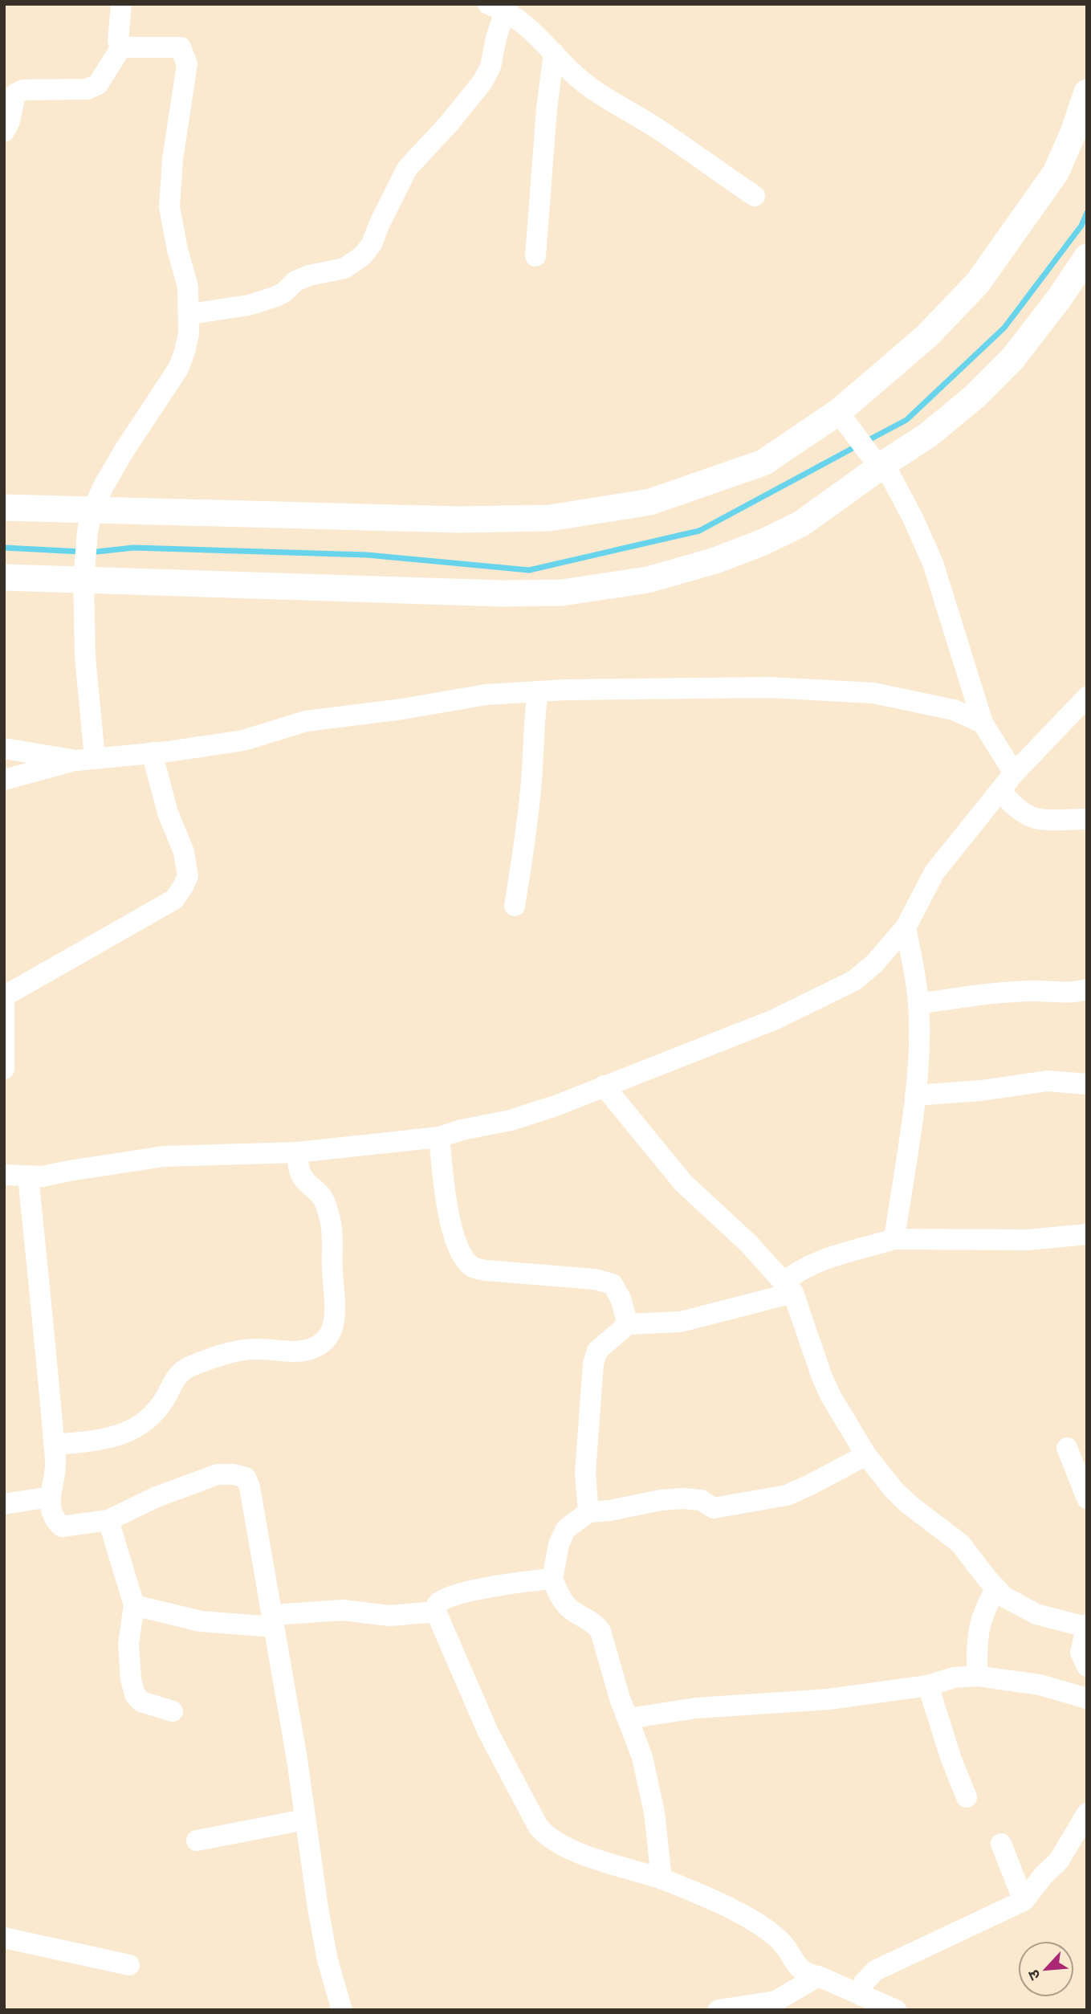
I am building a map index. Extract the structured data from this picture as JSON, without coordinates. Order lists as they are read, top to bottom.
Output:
{
  "north": "bottom left"
}
